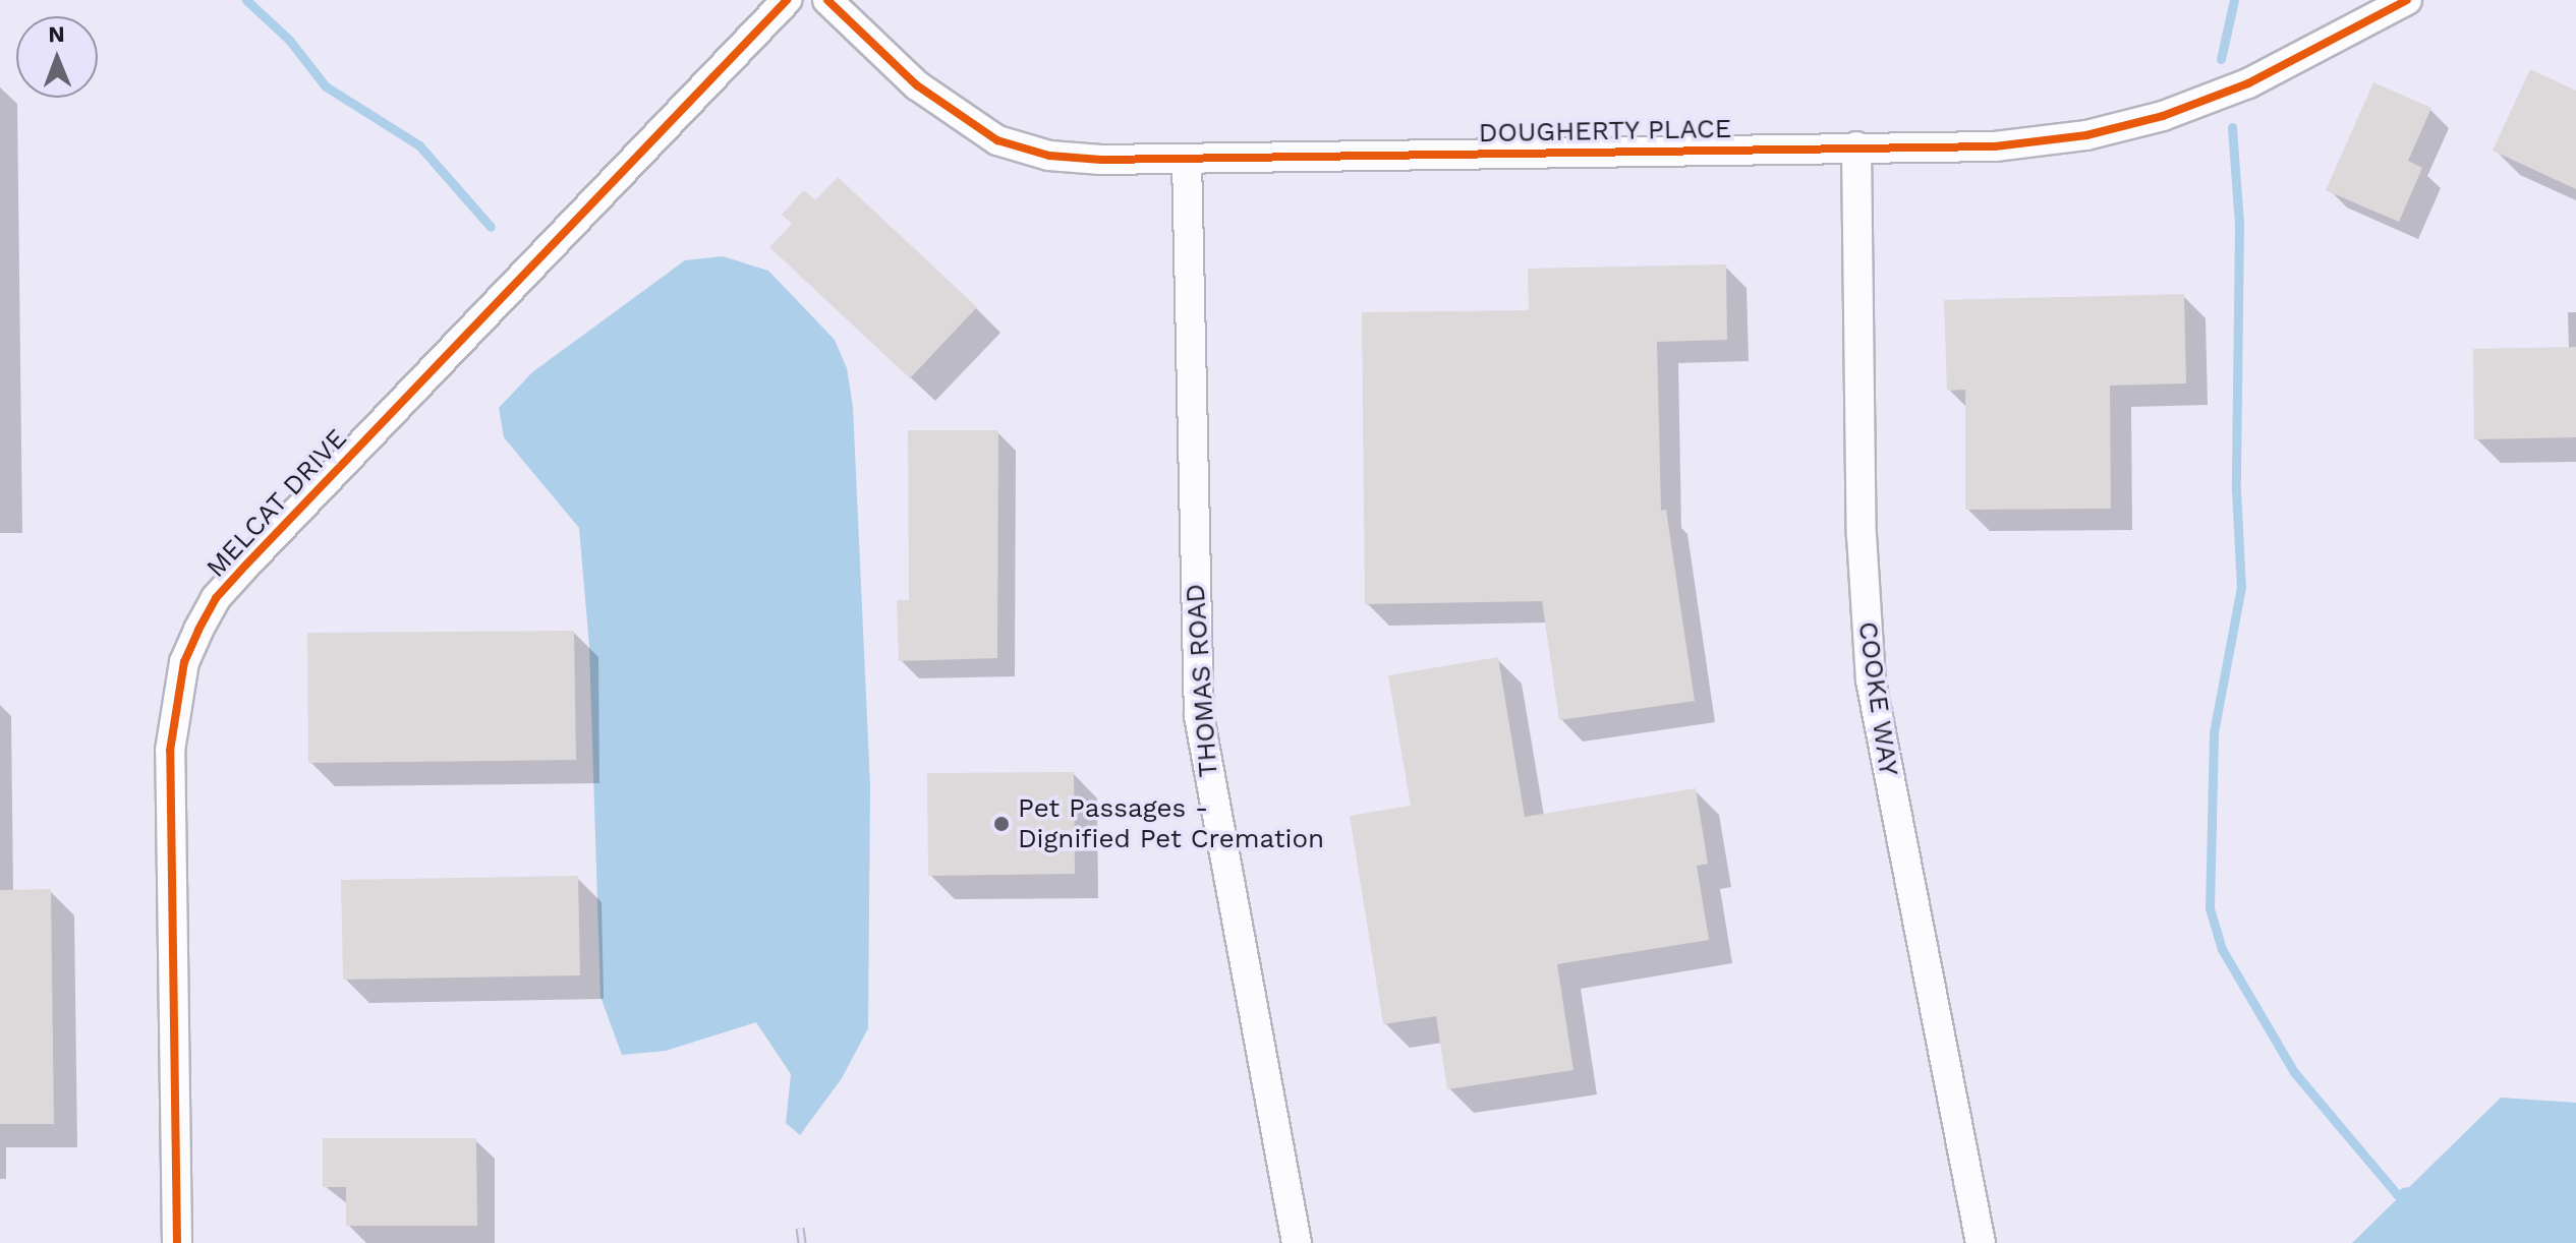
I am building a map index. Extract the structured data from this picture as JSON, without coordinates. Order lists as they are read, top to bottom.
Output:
{
  "streets": {
    "street": [
      "DOUGHERTY PLACE",
      "MELCAT DRIVE",
      "THOMAS ROAD",
      "COOKE WAY"
    ]
  },
  "crossings": [
    ["DOUGHERTY PLACE", "THOMAS ROAD"],
    ["DOUGHERTY PLACE", "COOKE WAY"]
  ],
  "places": ["Pet Passages - Dignified Pet Cremation"],
  "north": "top"
}
